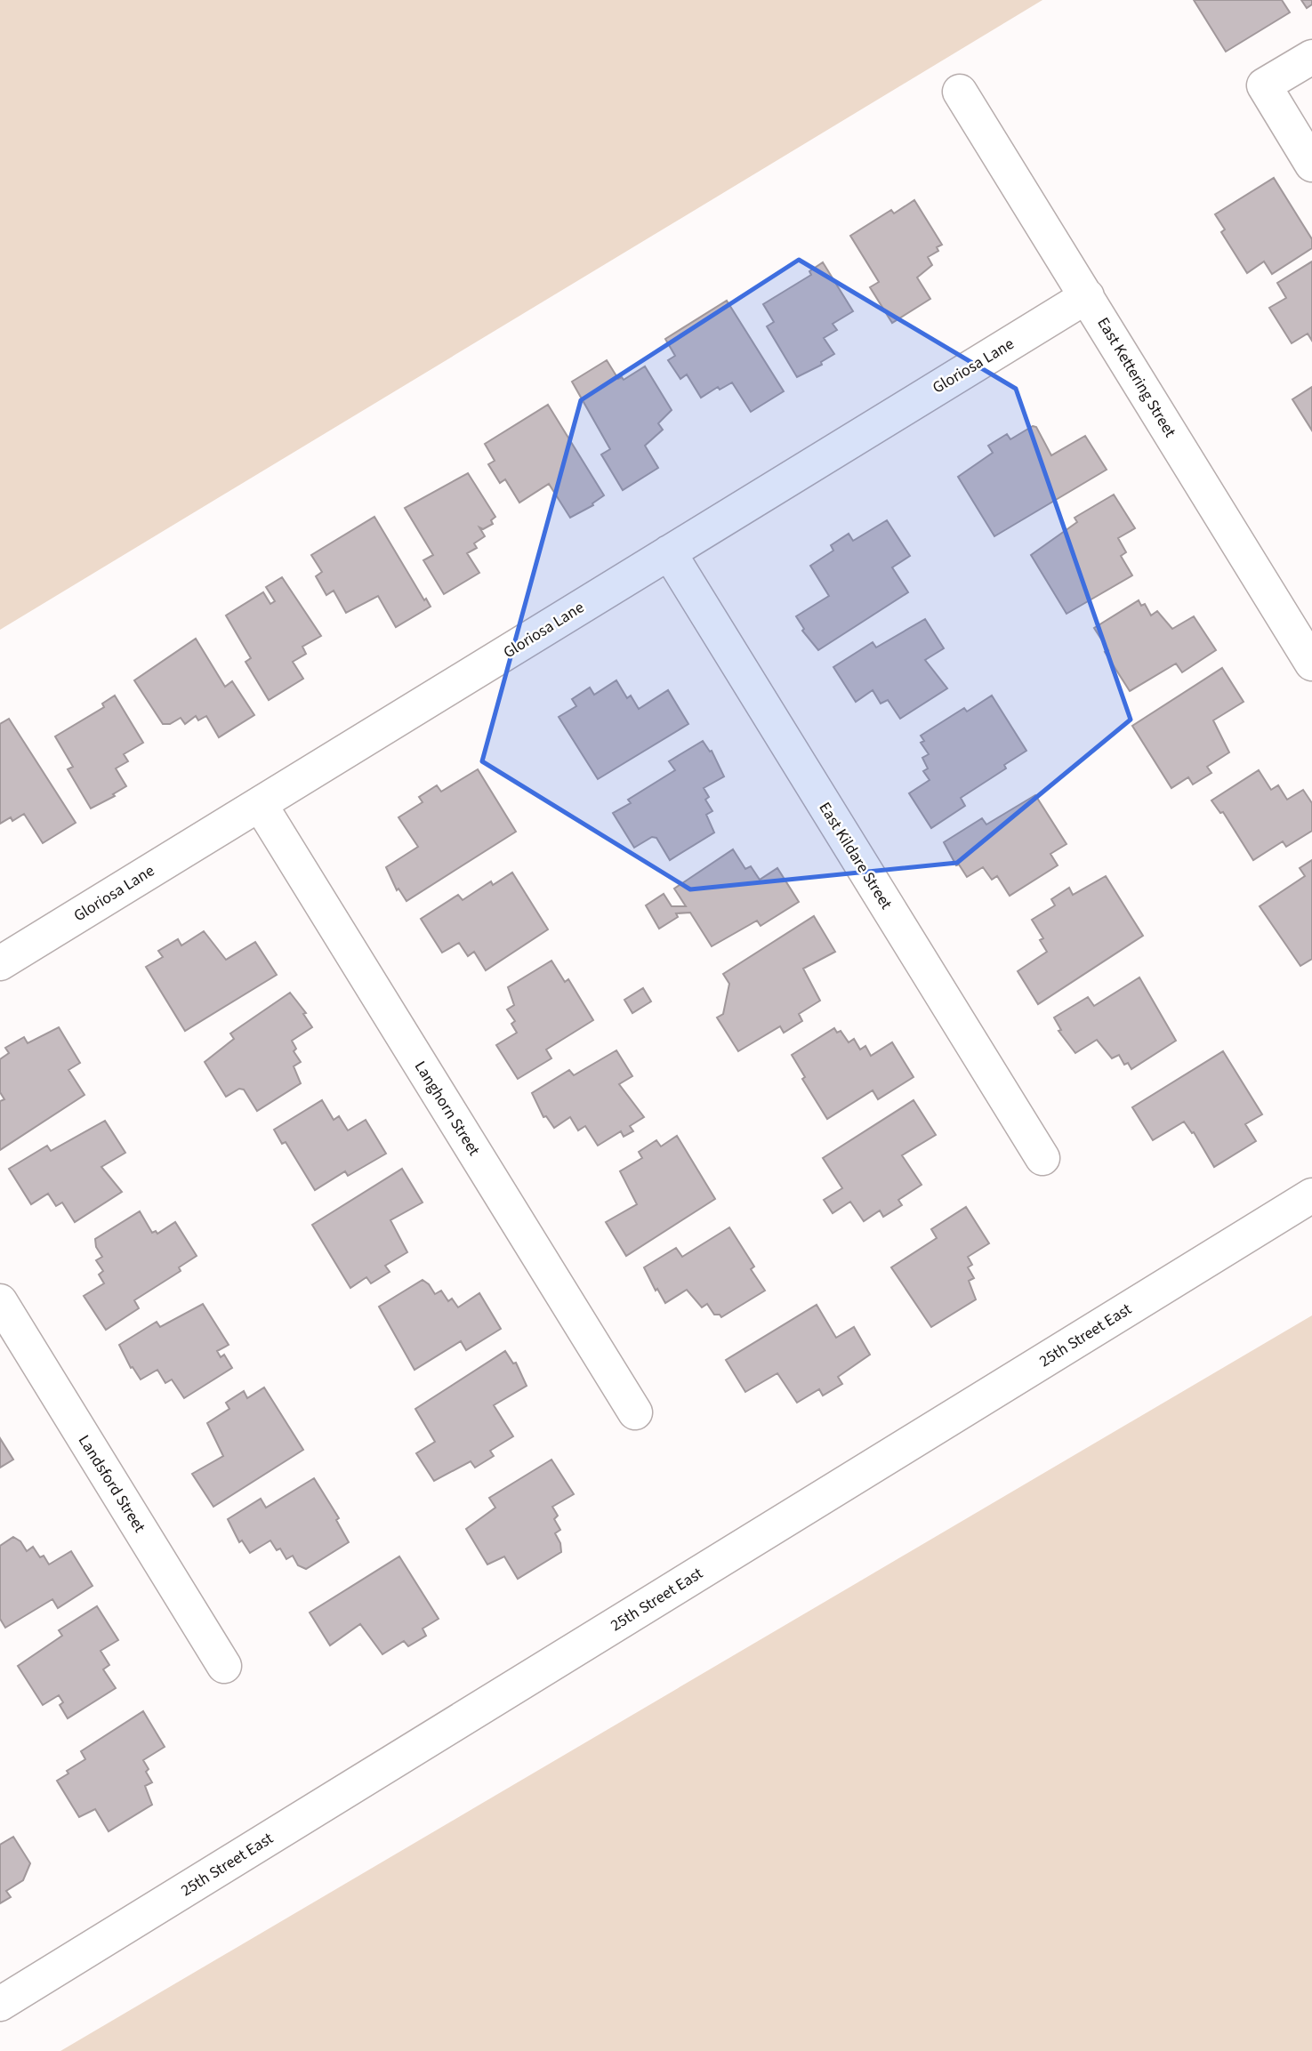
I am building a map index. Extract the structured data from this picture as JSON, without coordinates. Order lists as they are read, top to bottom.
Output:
{
  "streets": {
    "street": [
      "Gloriosa Lane",
      "East Kettering Street",
      "East Kildare Street",
      "Langhorn Street",
      "25th Street East",
      "Landsford Street"
    ]
  },
  "crossings": [
    ["Gloriosa Lane", "East Kettering Street"],
    ["Gloriosa Lane", "East Kildare Street"],
    ["Gloriosa Lane", "Langhorn Street"]
  ]
}
